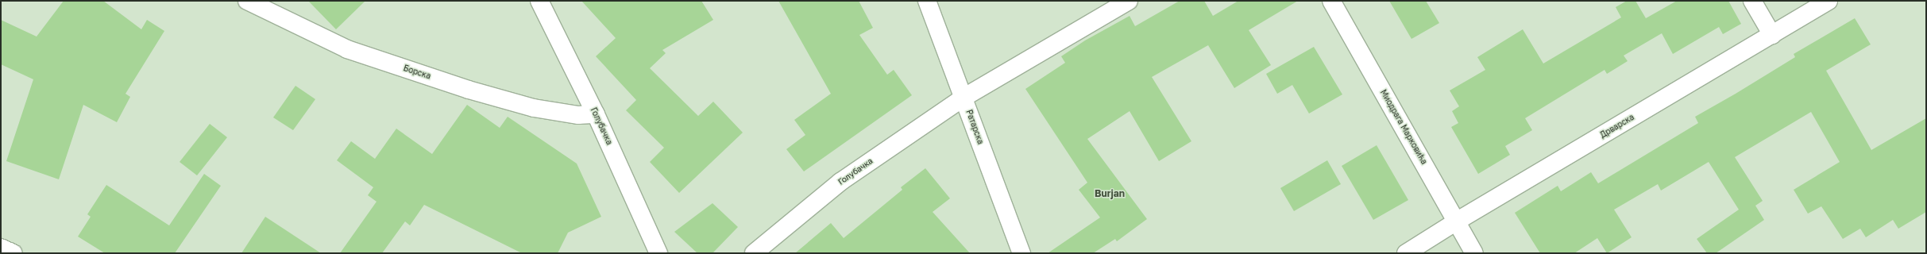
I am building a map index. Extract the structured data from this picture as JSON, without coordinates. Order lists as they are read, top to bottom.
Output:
{
  "streets": {
    "street": [
      "Борска",
      "Голубачка",
      "Дрварска",
      "Ратарска",
      "Миодрага Марковића"
    ]
  },
  "crossings": [
    ["Борска", "Голубачка"],
    ["Голубачка", "Ратарска"],
    ["Дрварска", "Миодрага Марковића"]
  ],
  "districts": ["Burjan"]
}
